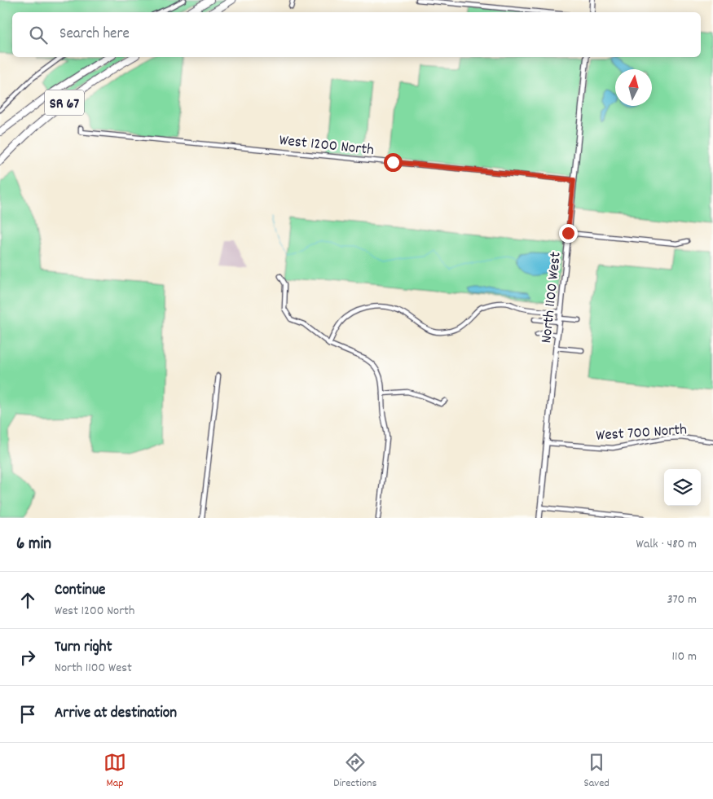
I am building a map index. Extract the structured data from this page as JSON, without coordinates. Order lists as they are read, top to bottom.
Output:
{
  "streets": {
    "highway": ["SR 67"],
    "street": ["West 1200 North", "North 1100 West", "West 700 North"]
  },
  "crossings": [
    ["West 1200 North", "North 1100 West"],
    ["North 1100 West", "West 700 North"]
  ],
  "north": "top",
  "page": {
    "search": "Search here",
    "heading": ["6 min", "Walk · 480 m"],
    "list": [
      ["Continue", "West 1200 North", "370 m"],
      ["Turn right", "North 1100 West", "110 m"],
      "Arrive at destination"
    ],
    "nav": ["Map", "Directions", "Saved"]
  }
}
